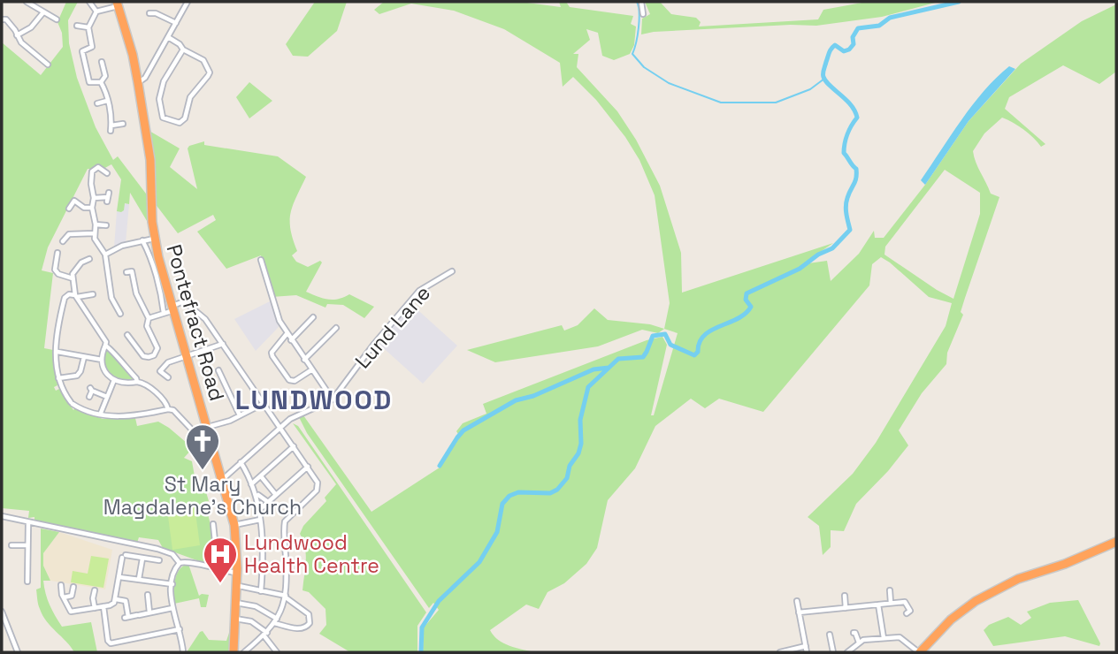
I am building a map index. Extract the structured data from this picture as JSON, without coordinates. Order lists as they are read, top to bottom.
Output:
{
  "streets": {
    "highway": ["Pontefract Road"],
    "street": ["Lund Lane"]
  },
  "crossings": [
    ["Pontefract Road", "Lund Lane"]
  ],
  "districts": ["LUNDWOOD"],
  "places": {
    "church": ["St Mary Magdalene's Church"],
    "hospital": ["Lundwood Health Centre"]
  }
}
